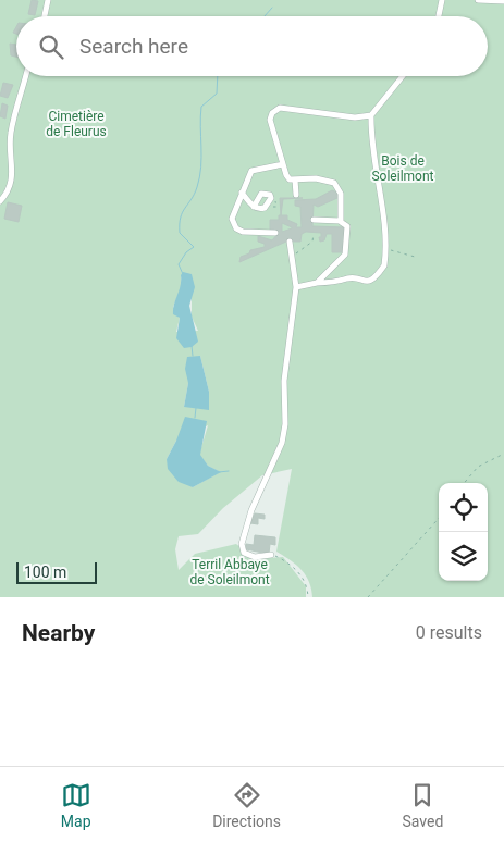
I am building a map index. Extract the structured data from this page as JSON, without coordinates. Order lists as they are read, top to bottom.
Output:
{
  "parks": ["Cimetière de Fleurus", "Bois de Soleilmont", "Terril Abbaye de Soleilmont"],
  "scale_bar": "100 m",
  "page": {
    "search": "Search here",
    "scale": "100 m",
    "heading": ["Nearby", "0 results"],
    "nav": ["Map", "Directions", "Saved"]
  }
}
